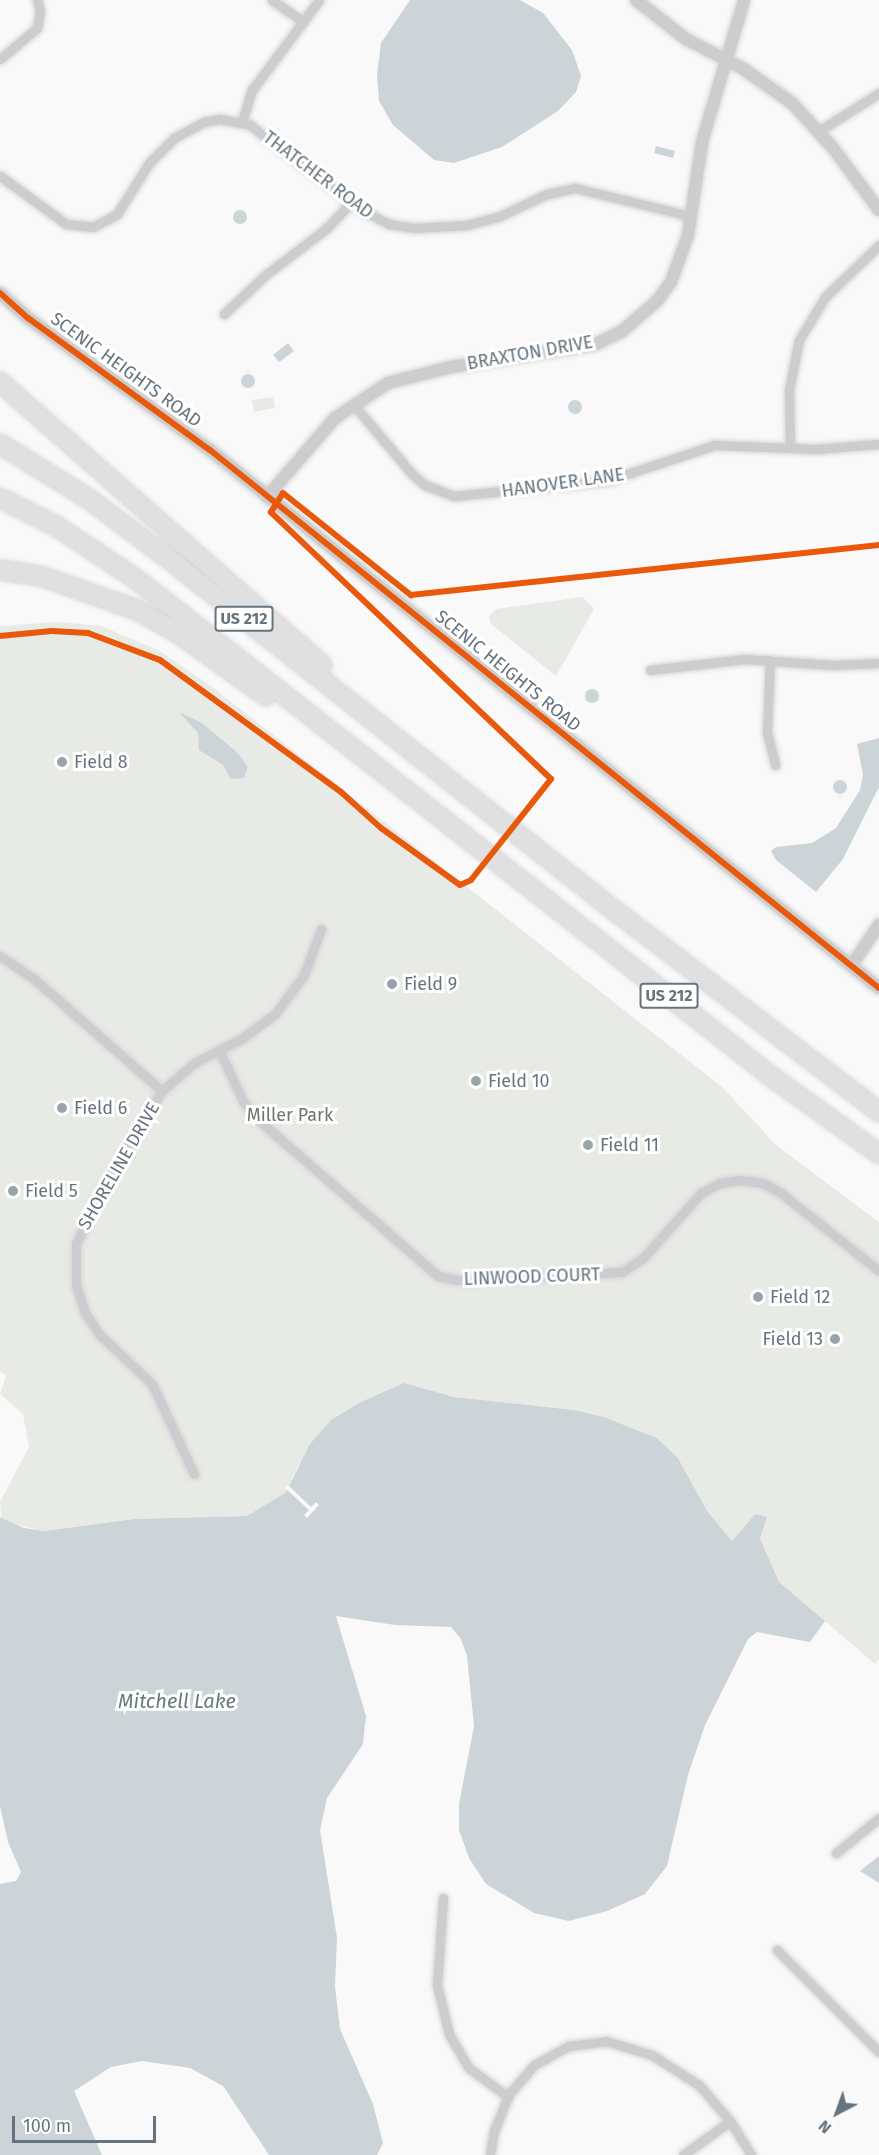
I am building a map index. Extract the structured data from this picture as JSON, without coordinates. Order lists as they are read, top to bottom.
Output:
{
  "streets": {
    "highway": ["US 212"],
    "street": [
      "THATCHER ROAD",
      "BRAXTON DRIVE",
      "SCENIC HEIGHTS ROAD",
      "HANOVER LANE",
      "SHORELINE DRIVE",
      "LINWOOD COURT"
    ]
  },
  "crossings": [
    ["THATCHER ROAD", "BRAXTON DRIVE"],
    ["BRAXTON DRIVE", "SCENIC HEIGHTS ROAD"],
    ["BRAXTON DRIVE", "HANOVER LANE"],
    ["SHORELINE DRIVE", "LINWOOD COURT"]
  ],
  "water": ["Mitchell Lake"],
  "parks": ["Miller Park"],
  "places": [
    "Field 8",
    "Field 9",
    "Field 10",
    "Field 6",
    "Field 11",
    "Field 5",
    "Field 12",
    "Field 13"
  ],
  "scale_bar": "100 m",
  "north": "bottom left"
}
